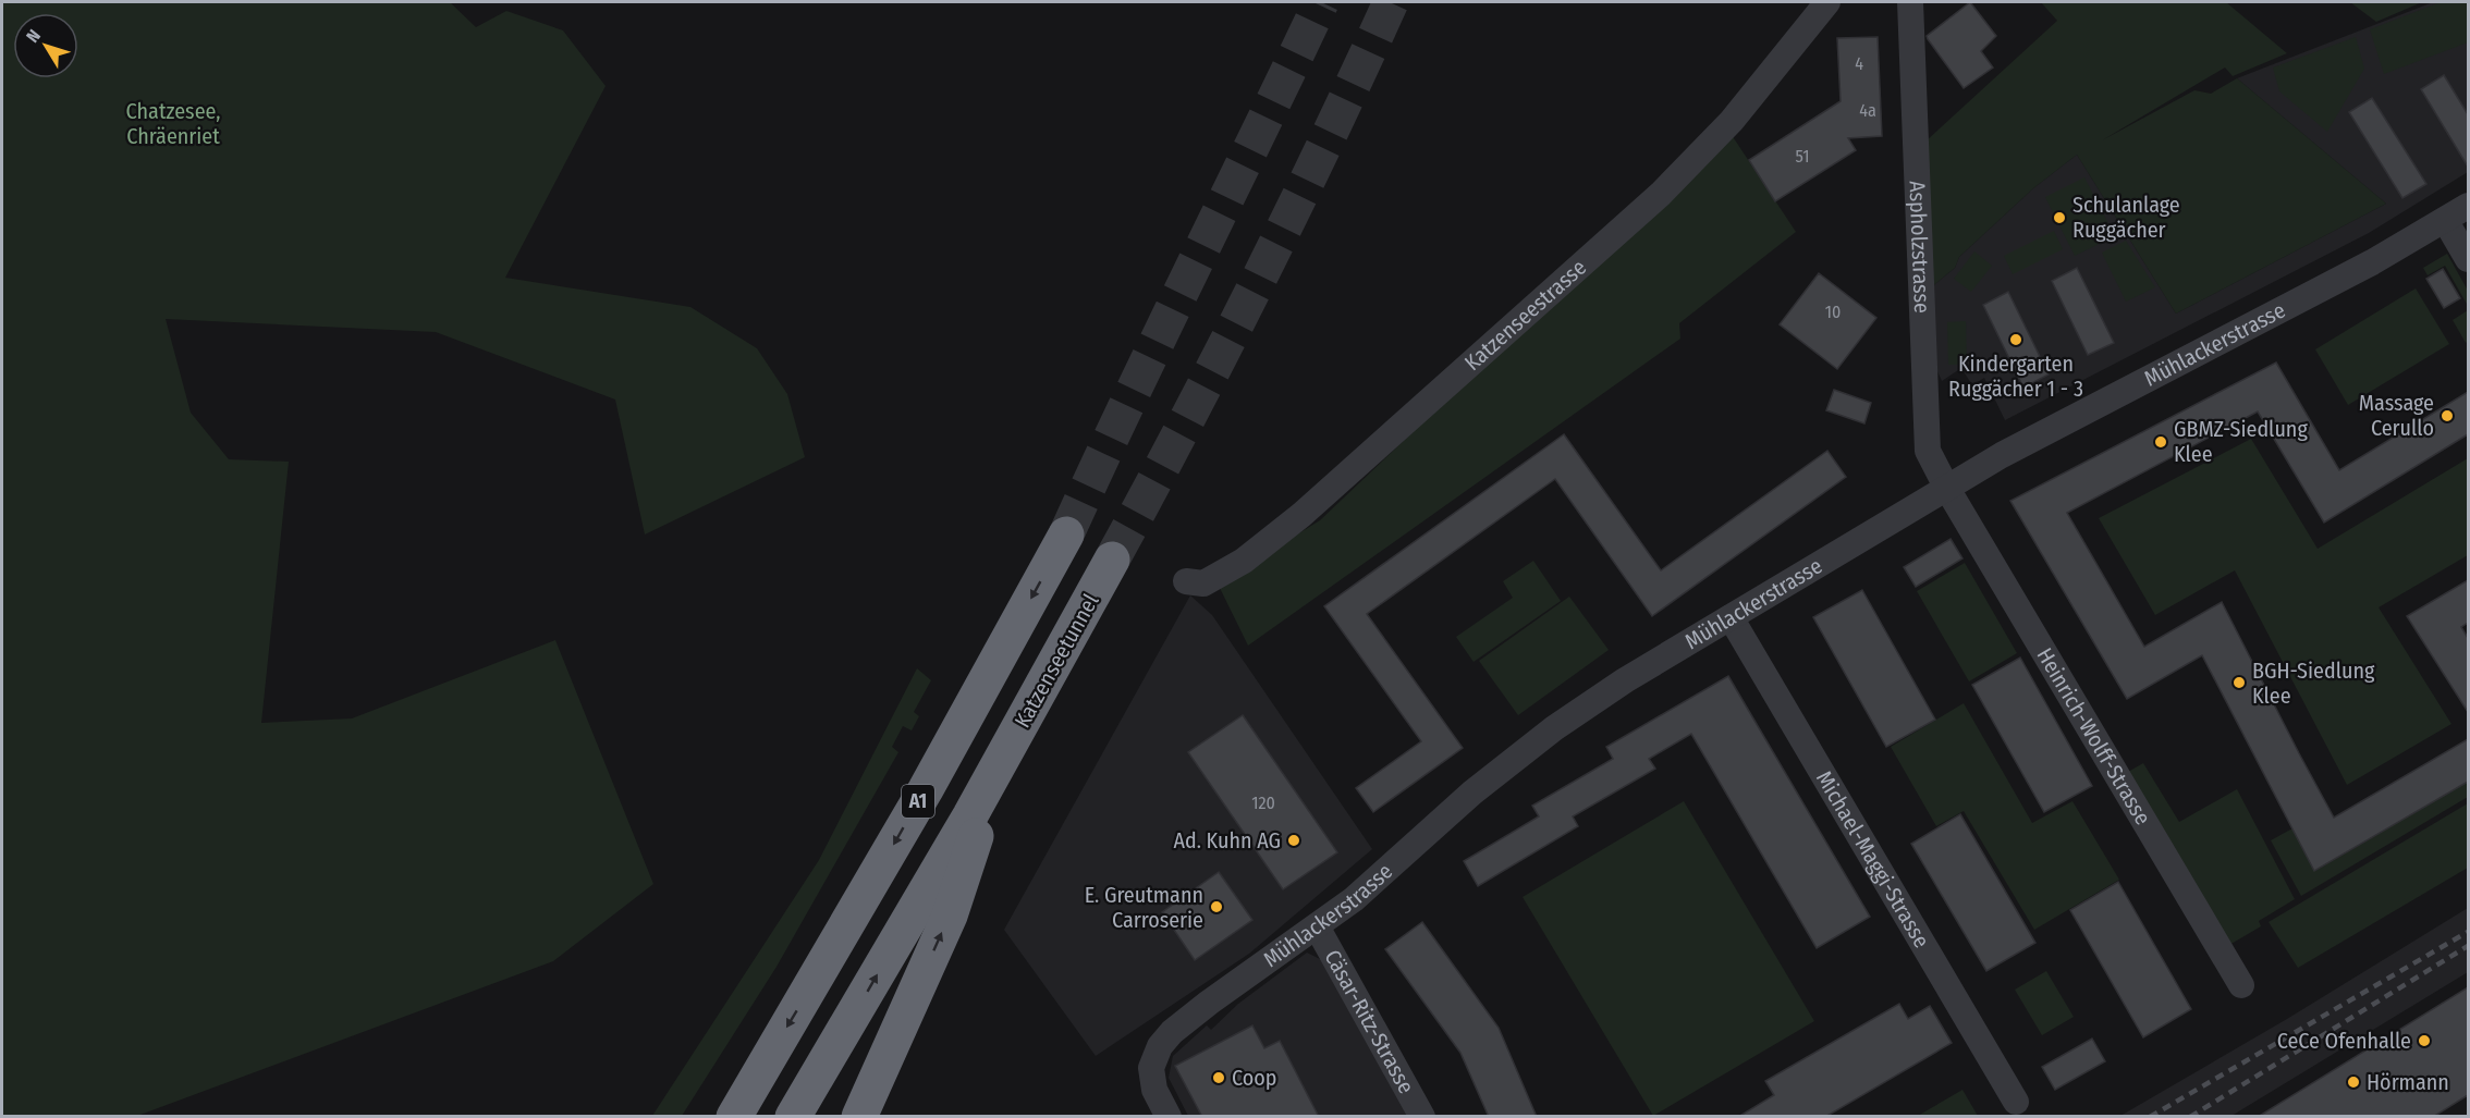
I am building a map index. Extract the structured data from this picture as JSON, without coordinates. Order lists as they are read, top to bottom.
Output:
{
  "streets": {
    "highway": ["Katzenseetunnel", "A1"],
    "street": [
      "Aspholzstrasse",
      "Katzenseestrasse",
      "Mühlackerstrasse",
      "Heinrich-Wolff-Strasse",
      "Michael-Maggi-Strasse",
      "Cäsar-Ritz-Strasse"
    ]
  },
  "crossings": [
    ["Aspholzstrasse", "Mühlackerstrasse"],
    ["Aspholzstrasse", "Heinrich-Wolff-Strasse"],
    ["Mühlackerstrasse", "Heinrich-Wolff-Strasse"],
    ["Mühlackerstrasse", "Michael-Maggi-Strasse"],
    ["Mühlackerstrasse", "Cäsar-Ritz-Strasse"],
    ["Katzenseetunnel", "A1"]
  ],
  "parks": ["Chatzesee, Chräenriet"],
  "places": [
    "Schulanlage Ruggächer",
    "Kindergarten Ruggächer 1 - 3",
    "Massage Cerullo",
    "GBMZ-Siedlung Klee",
    "BGH-Siedlung Klee",
    "Ad. Kuhn AG",
    "E. Greutmann Carroserie",
    "CeCe Ofenhalle",
    "Coop",
    "Hörmann"
  ],
  "house_numbers": [
    "4",
    "4a",
    "51",
    "10",
    "120"
  ],
  "north": "top left"
}
